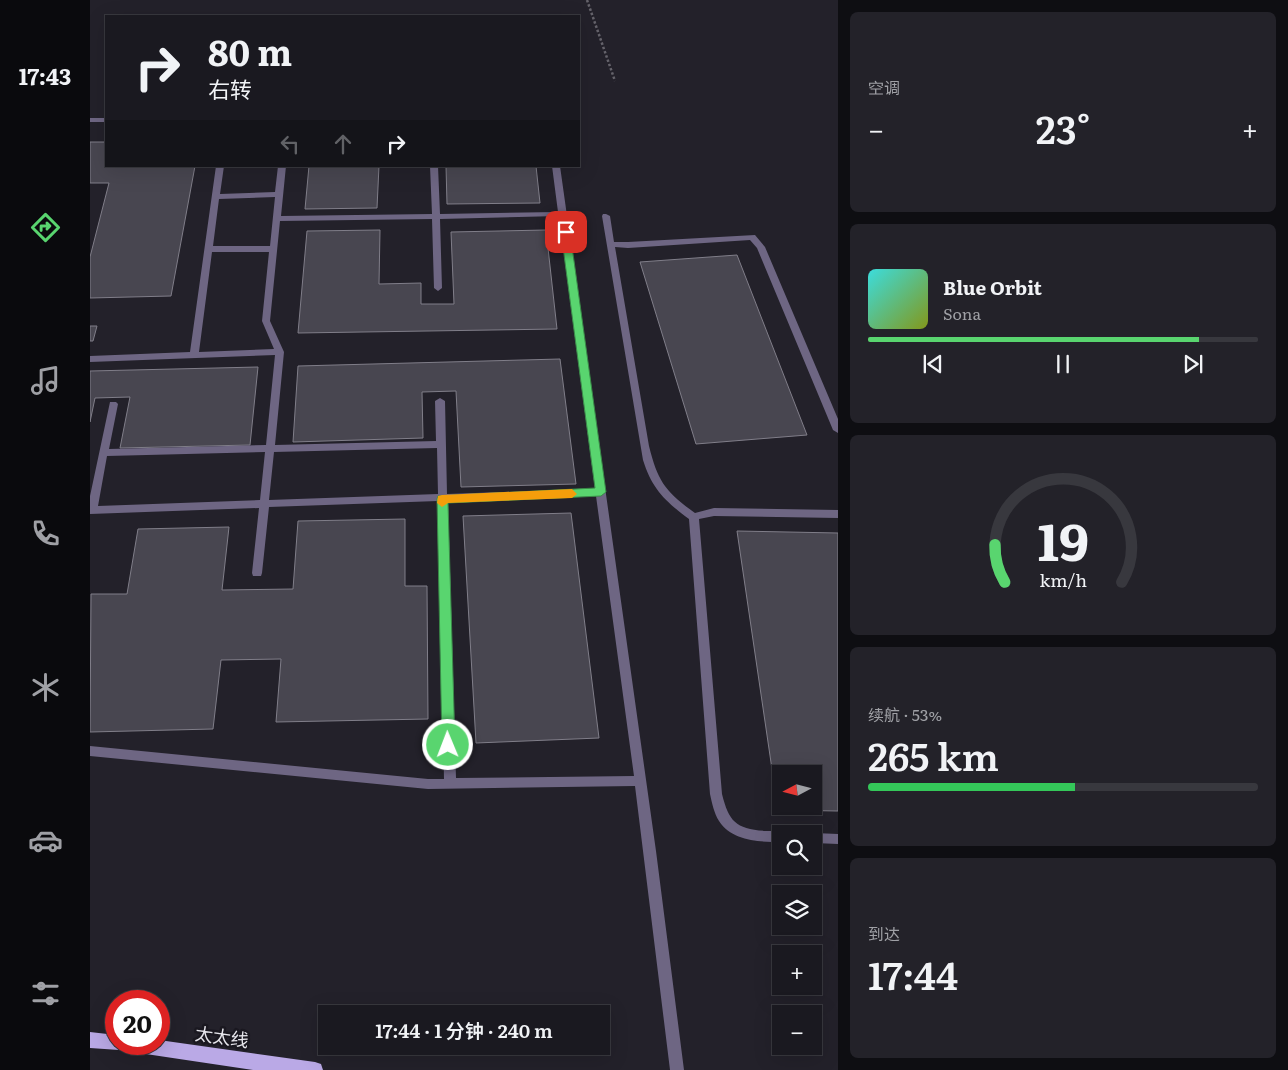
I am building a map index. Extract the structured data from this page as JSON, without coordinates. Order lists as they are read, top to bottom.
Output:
{
  "streets": {
    "main road": ["太太线"]
  },
  "north": "left",
  "page": {
    "tabs": "17:43",
    "tile": [
      "空调",
      ["续航 · 53%", "265 km"],
      ["到达", "17:44"]
    ],
    "turn": ["80 m", "右转"],
    "heat": ["−", "23°", "+"],
    "song": ["Blue Orbit", "Sona"],
    "map_buttons": ["+", "−"],
    "limit": "20",
    "trip": "17:44 · 1 分钟 · 240 m",
    "gauge": ["19", "km/h"]
  }
}
